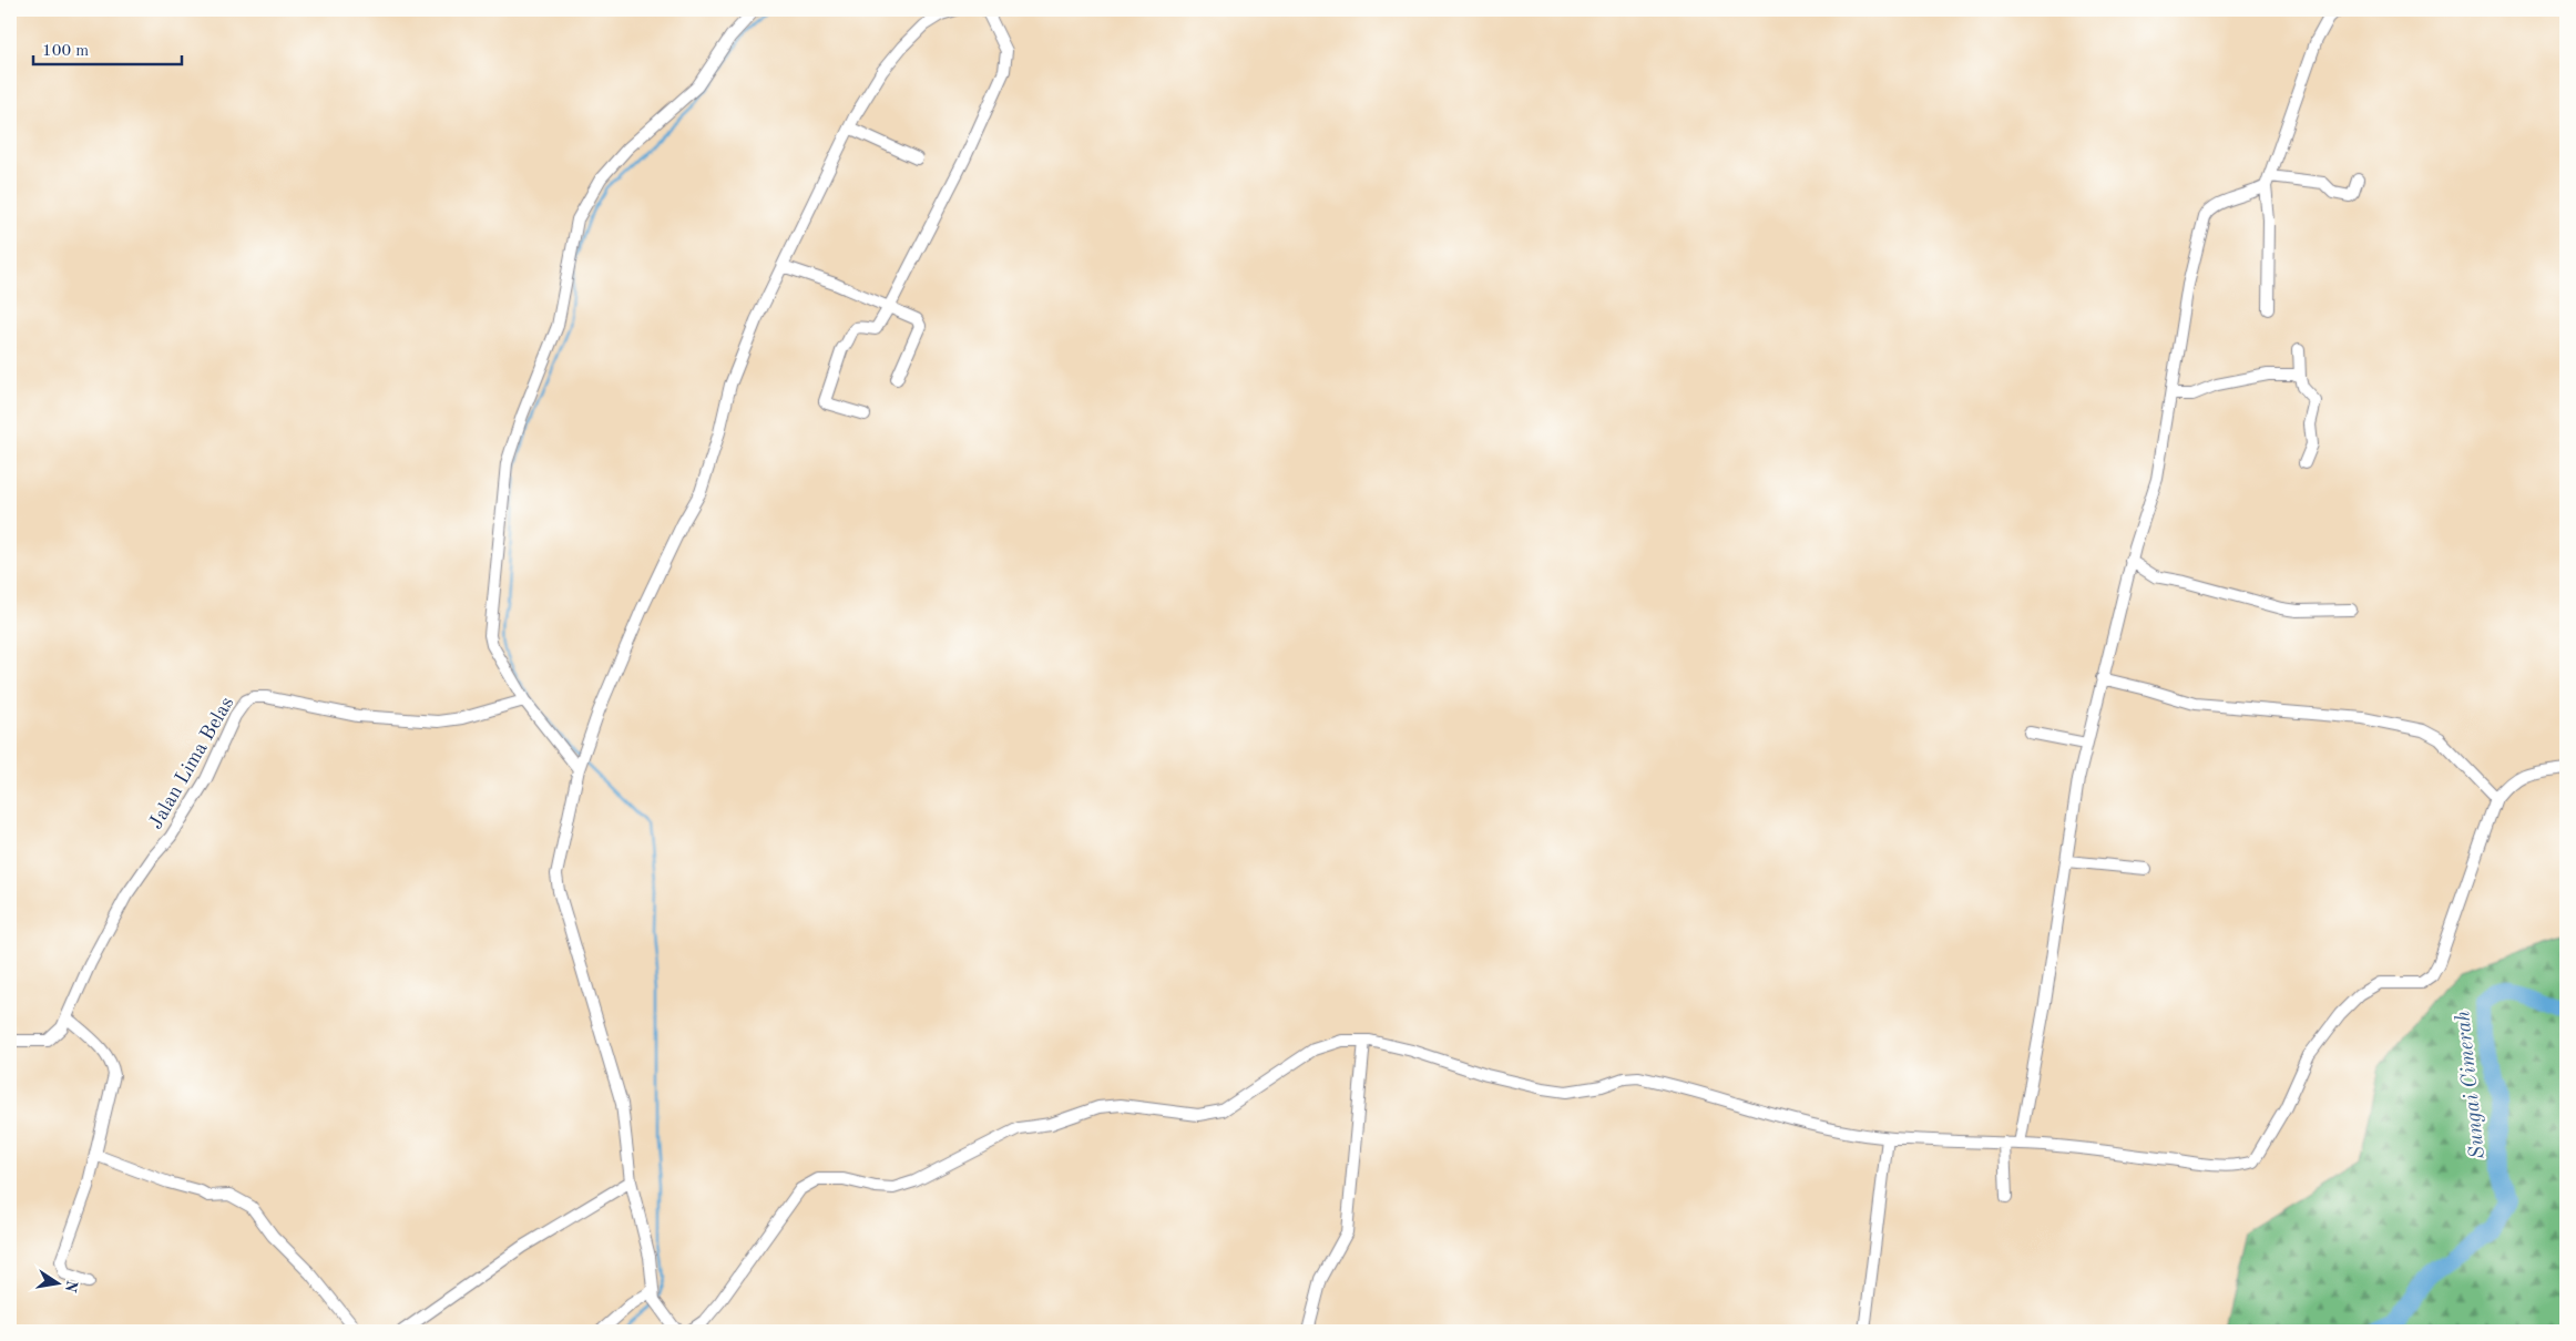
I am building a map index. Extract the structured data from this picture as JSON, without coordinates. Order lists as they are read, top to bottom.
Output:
{
  "streets": {
    "street": ["Jalan Lima Belas"]
  },
  "water": ["Sungai Cimerah"],
  "scale_bar": "100 m",
  "north": "right"
}
